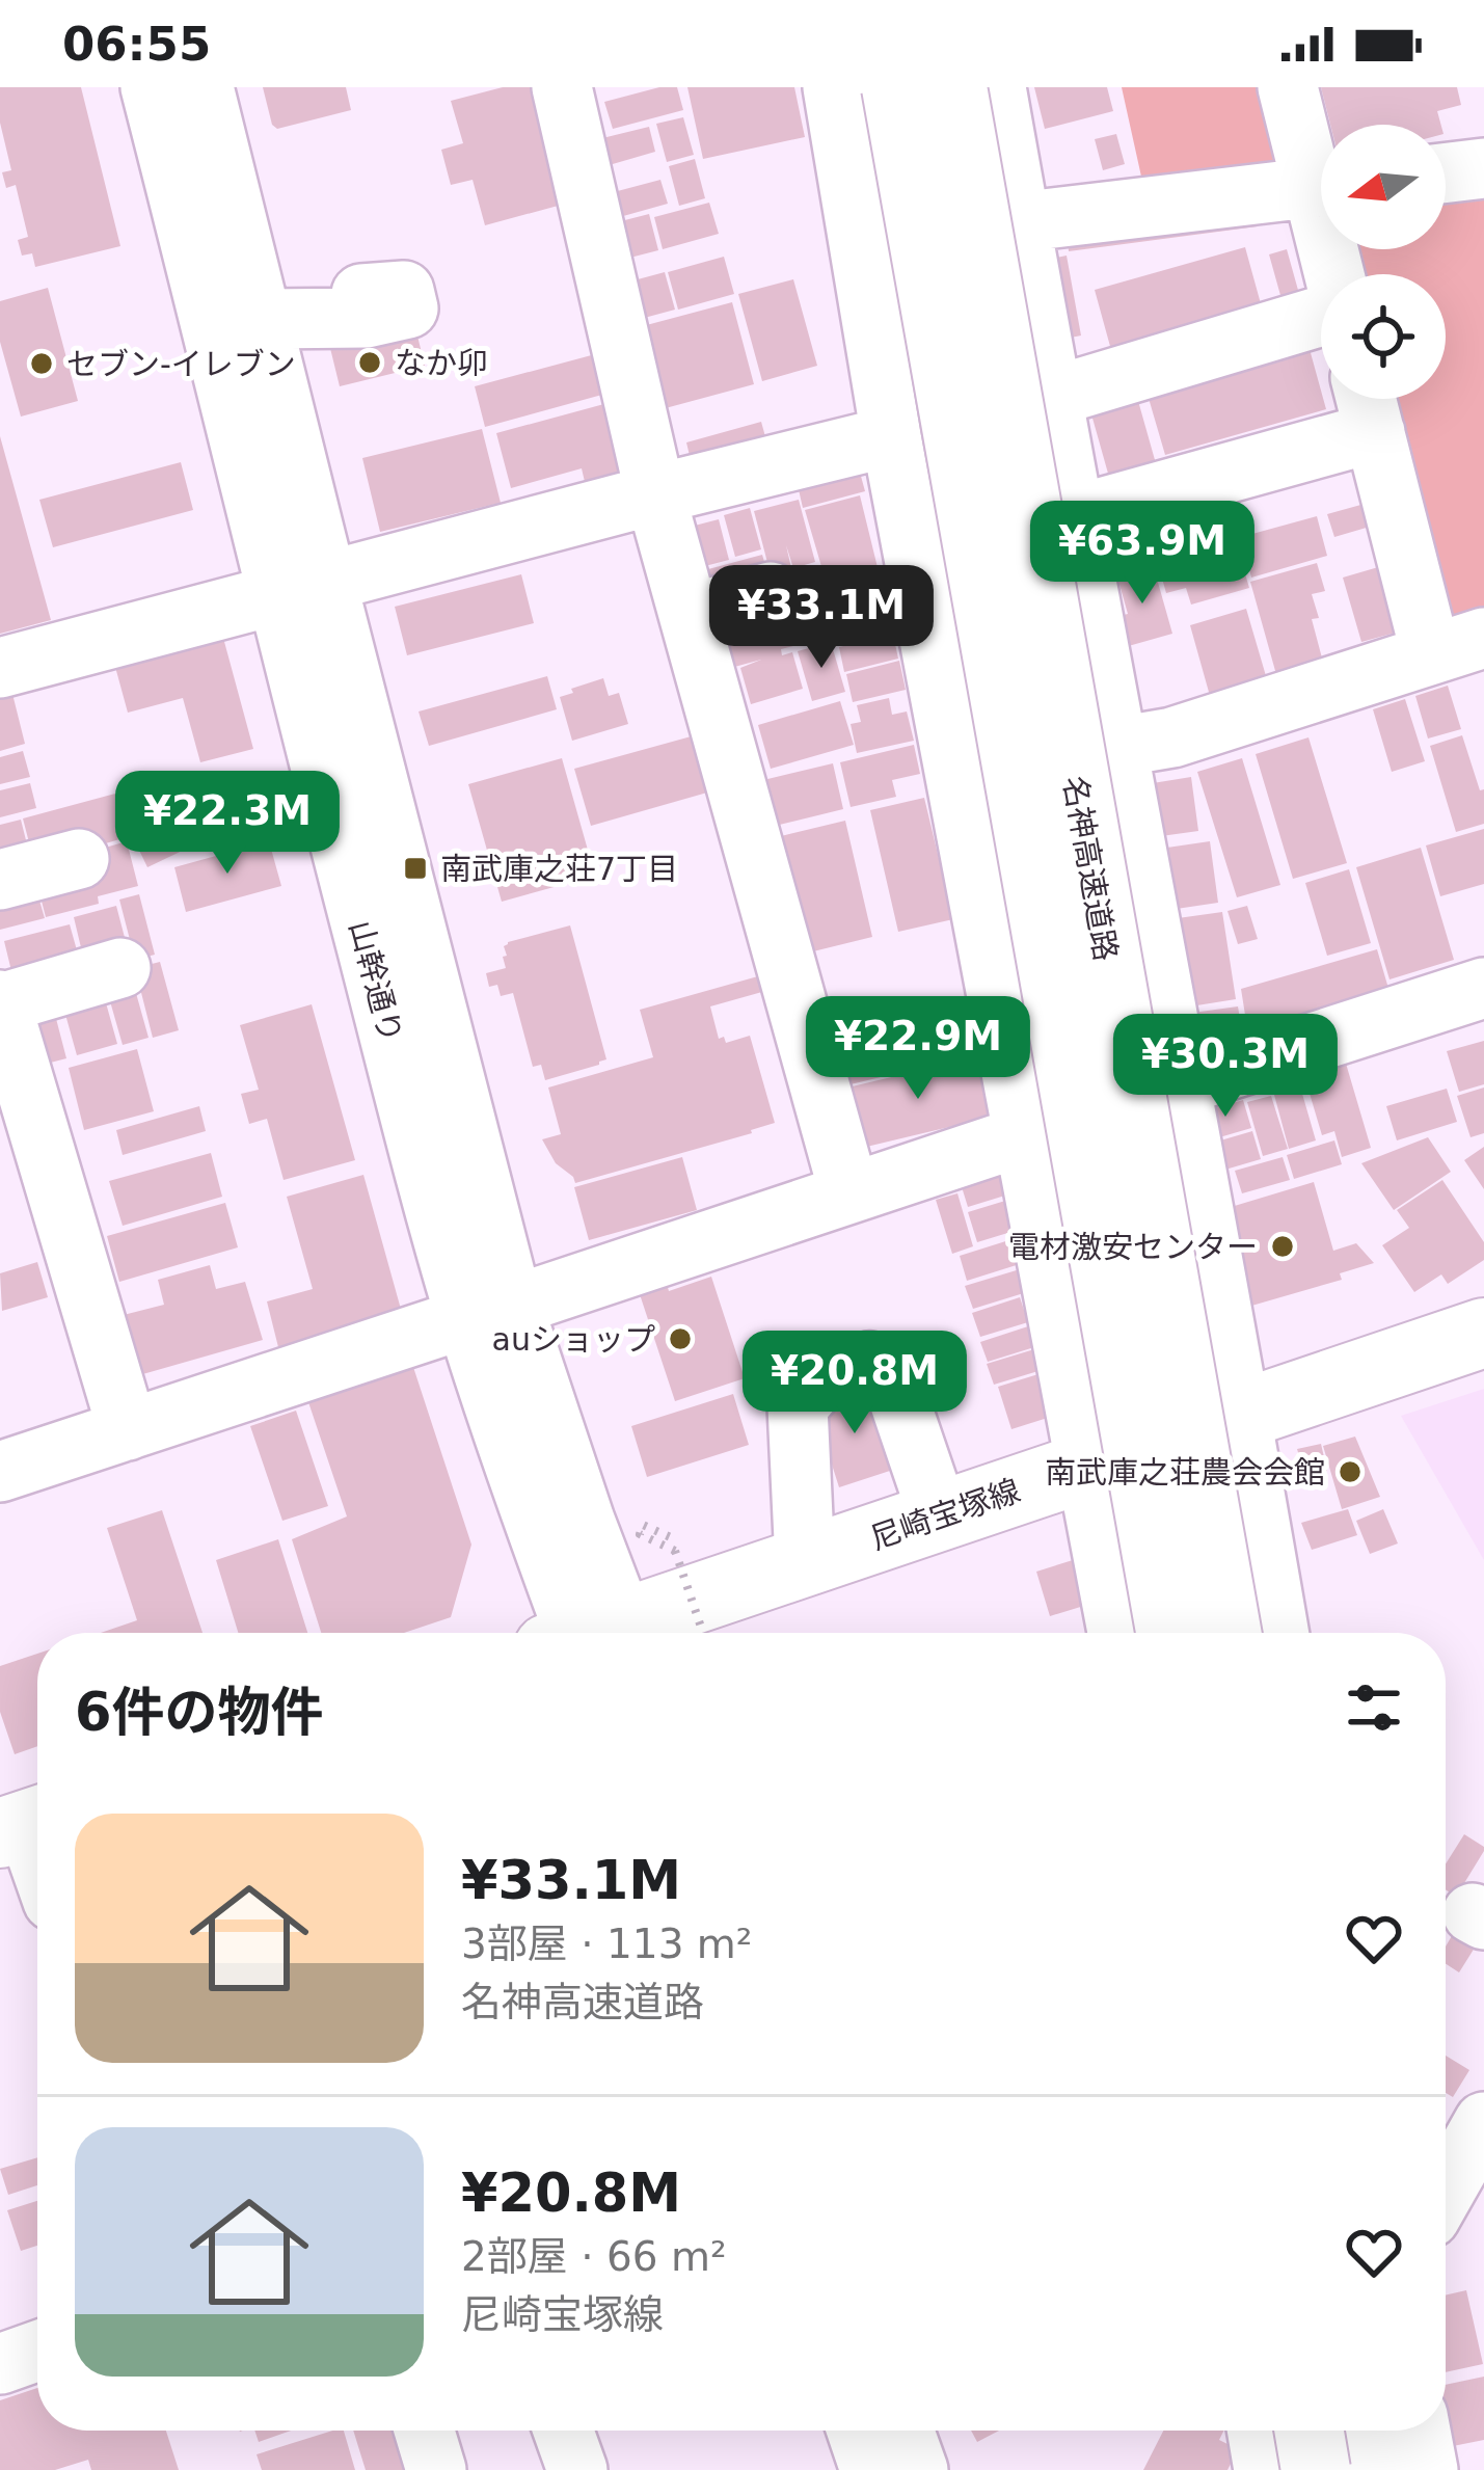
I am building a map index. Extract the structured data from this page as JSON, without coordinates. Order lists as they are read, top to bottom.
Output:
{
  "streets": {
    "main road": ["名神高速道路", "尼崎宝塚線"],
    "street": ["山幹通り"]
  },
  "places": {
    "other": [
      "なか卯",
      "セブン-イレブン",
      "電材激安センター",
      "auショップ",
      "南武庫之荘農会会館"
    ],
    "transit": ["南武庫之荘7丁目"]
  },
  "north": "left",
  "page": {
    "status": "06:55",
    "price": [
      "¥63.9M",
      "¥33.1M",
      "¥22.3M",
      "¥22.9M",
      "¥30.3M",
      "¥20.8M"
    ],
    "heading": "6件の物件",
    "list": [
      {
        "name": "¥33.1M",
        "note": "3部屋 · 113 m² · 名神高速道路"
      },
      {
        "name": "¥20.8M",
        "note": "2部屋 · 66 m² · 尼崎宝塚線"
      }
    ]
  }
}
